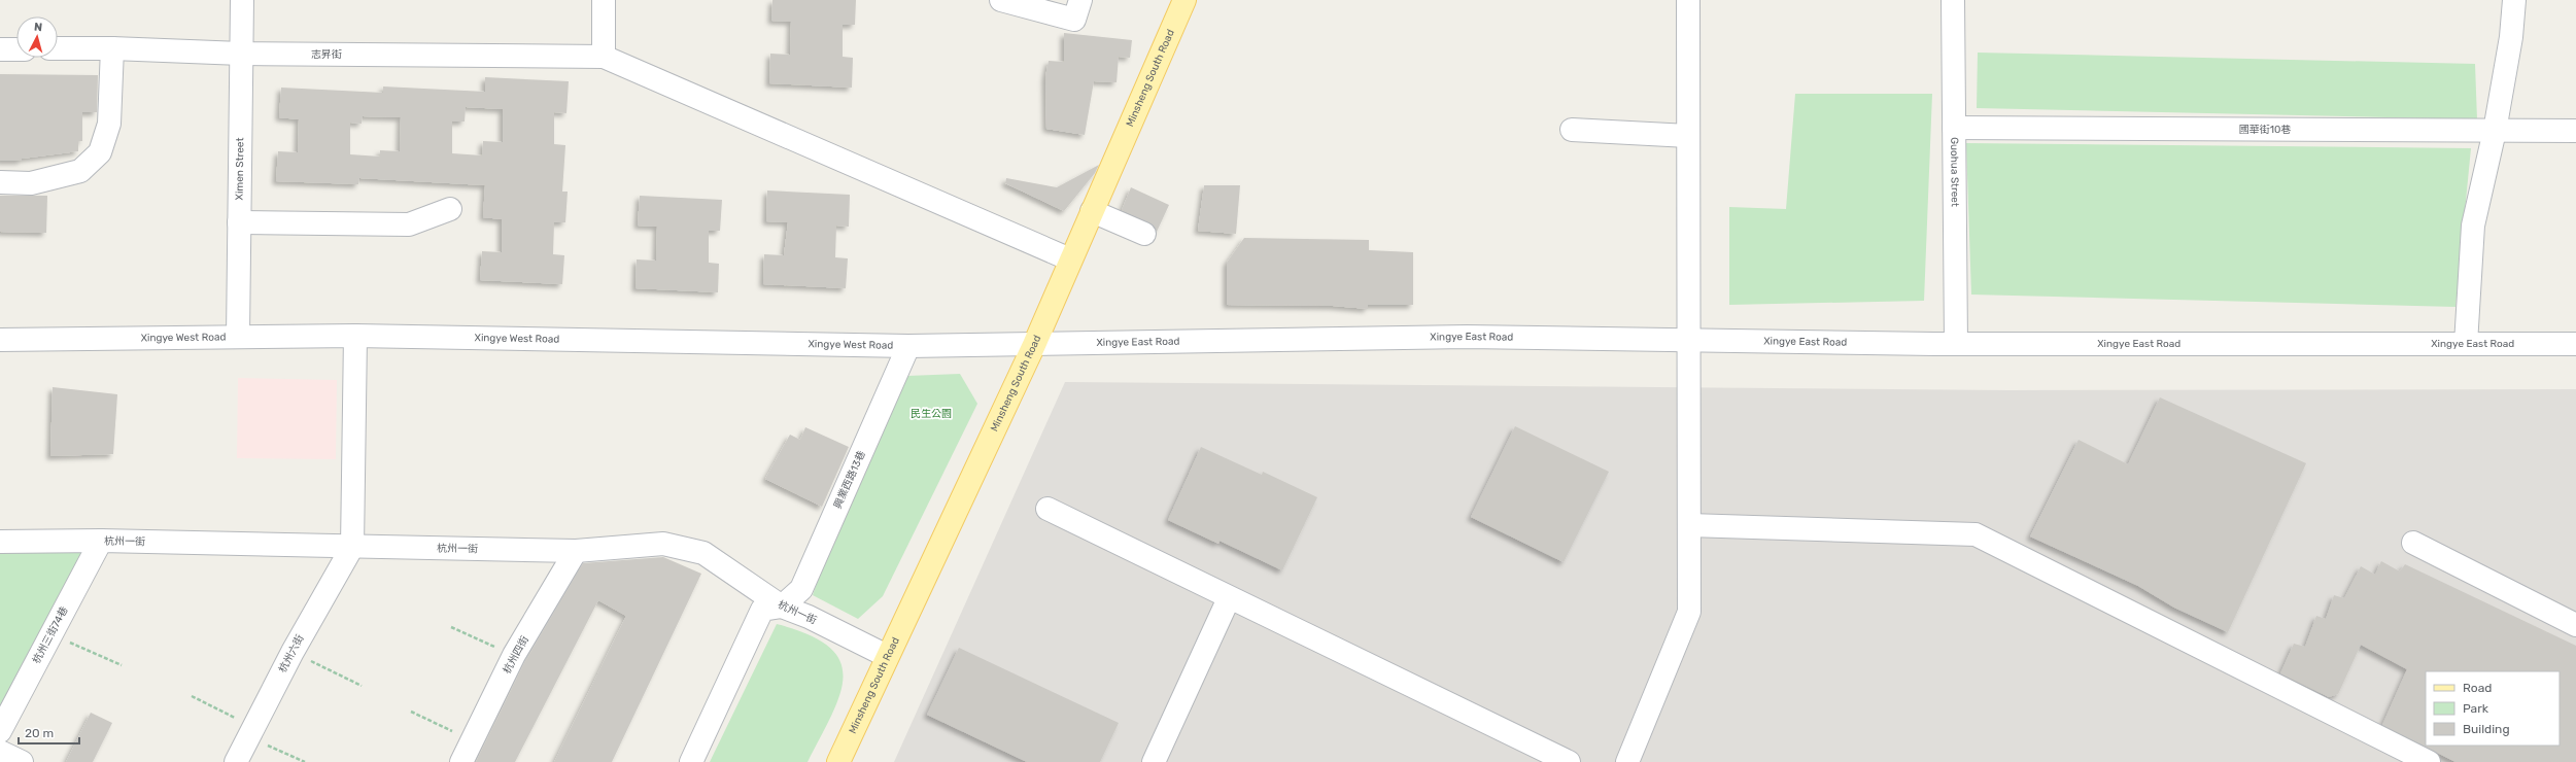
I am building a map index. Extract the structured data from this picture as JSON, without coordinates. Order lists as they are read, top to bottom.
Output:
{
  "streets": {
    "main road": ["Minsheng South Road"],
    "street": [
      "志昇街",
      "國華街10巷",
      "Ximen Street",
      "Guohua Street",
      "Xingye West Road",
      "Xingye East Road",
      "興業西路13巷",
      "杭州一街",
      "杭州三街74巷",
      "杭州六街",
      "杭州四街"
    ]
  },
  "crossings": [
    ["志昇街", "Ximen Street"],
    ["Minsheng South Road", "Xingye West Road"],
    ["Minsheng South Road", "Xingye East Road"],
    ["Minsheng South Road", "杭州一街"],
    ["國華街10巷", "Guohua Street"],
    ["Ximen Street", "Xingye West Road"],
    ["Guohua Street", "Xingye East Road"],
    ["Xingye West Road", "Xingye East Road"],
    ["Xingye West Road", "興業西路13巷"],
    ["興業西路13巷", "杭州一街"],
    ["杭州一街", "杭州三街74巷"],
    ["杭州一街", "杭州六街"],
    ["杭州一街", "杭州四街"]
  ],
  "parks": ["民生公園"],
  "legend": ["Road", "Park", "Building"],
  "scale_bar": "20 m",
  "north": "top"
}
